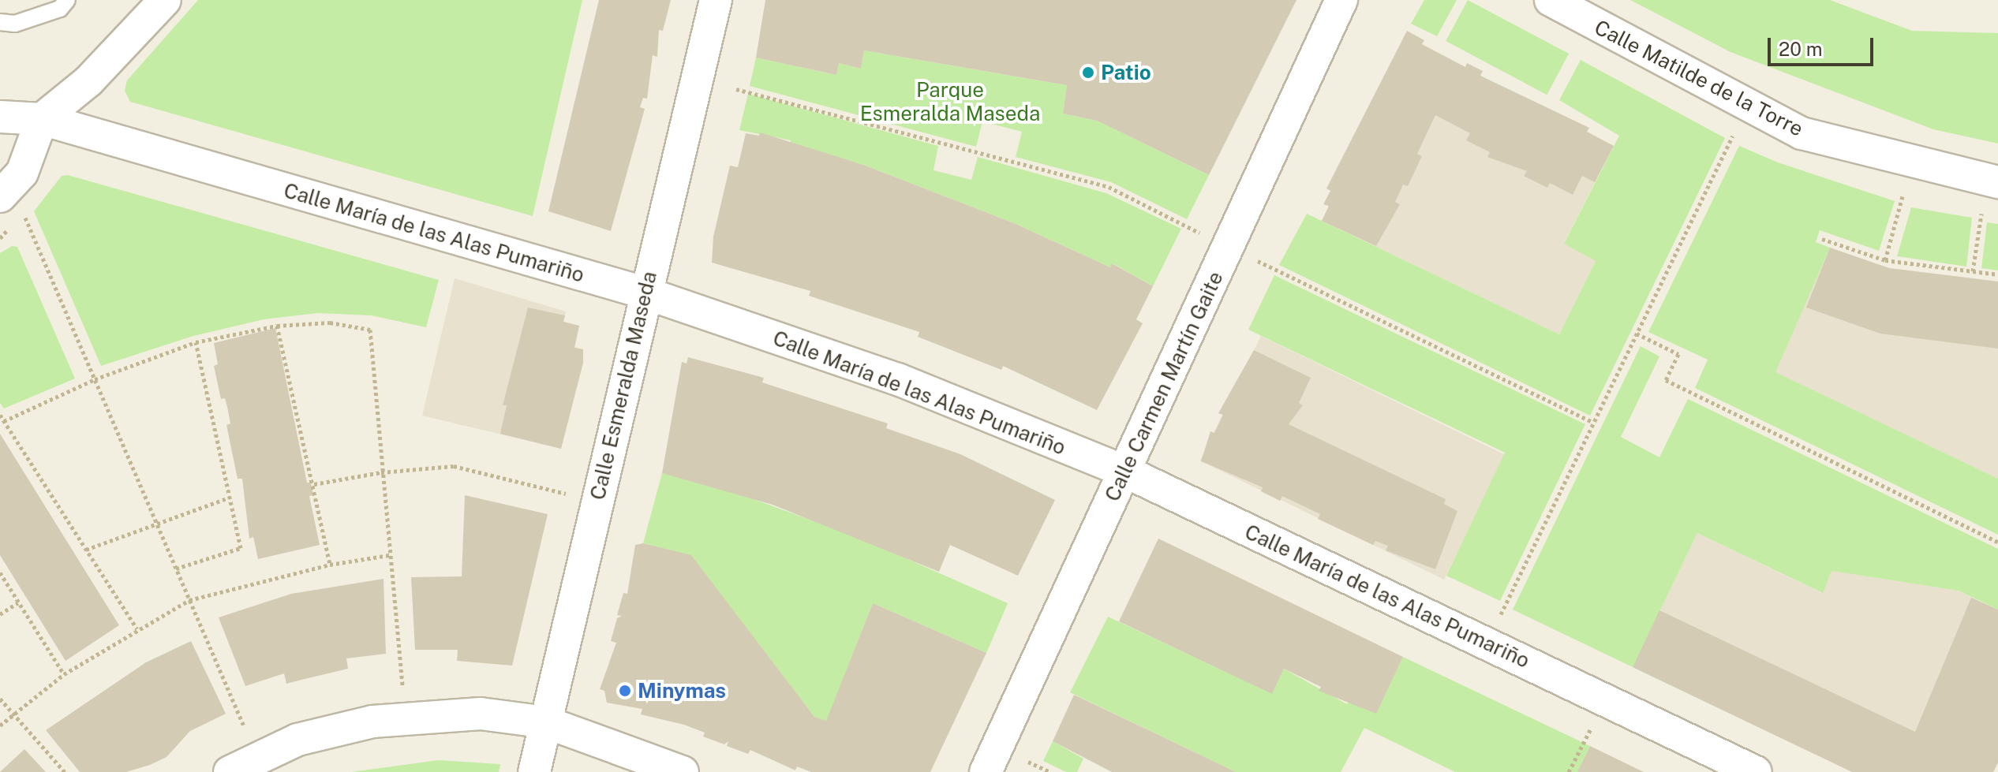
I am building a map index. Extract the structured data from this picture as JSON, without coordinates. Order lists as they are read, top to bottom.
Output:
{
  "streets": {
    "street": [
      "Calle Matilde de la Torre",
      "Calle María de las Alas Pumariño",
      "Calle Esmeralda Maseda",
      "Calle Carmen Martín Gaite"
    ]
  },
  "crossings": [
    ["Calle María de las Alas Pumariño", "Calle Esmeralda Maseda"],
    ["Calle María de las Alas Pumariño", "Calle Carmen Martín Gaite"]
  ],
  "parks": ["Parque Esmeralda Maseda"],
  "places": ["Patio", "Minymas"],
  "scale_bar": "20 m"
}
